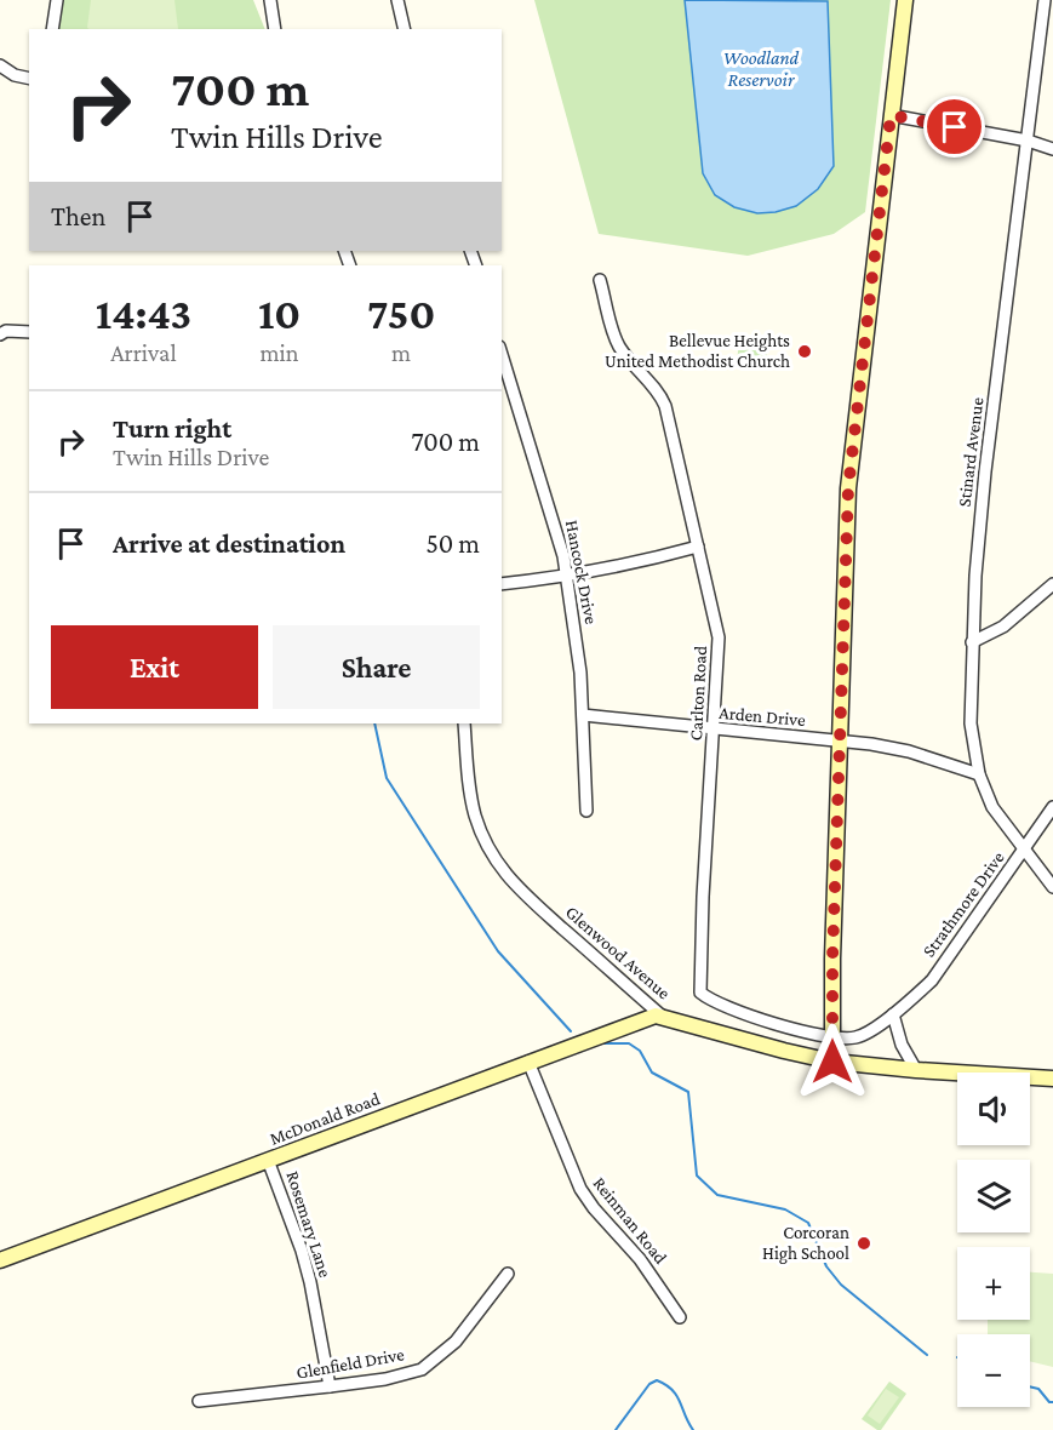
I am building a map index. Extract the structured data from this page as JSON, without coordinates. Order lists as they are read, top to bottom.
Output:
{
  "streets": {
    "main road": ["Glenwood Avenue", "McDonald Road"],
    "street": [
      "Stinard Avenue",
      "Hancock Drive",
      "Carlton Road",
      "Arden Drive",
      "Strathmore Drive",
      "Reinman Road",
      "Rosemary Lane",
      "Glenfield Drive"
    ]
  },
  "crossings": [
    ["Stinard Avenue", "Arden Drive"],
    ["Stinard Avenue", "Strathmore Drive"],
    ["Hancock Drive", "Arden Drive"],
    ["Carlton Road", "Arden Drive"],
    ["Carlton Road", "Strathmore Drive"],
    ["Glenwood Avenue", "McDonald Road"],
    ["McDonald Road", "Reinman Road"],
    ["McDonald Road", "Rosemary Lane"],
    ["Rosemary Lane", "Glenfield Drive"]
  ],
  "water": ["Woodland Reservoir"],
  "places": ["Bellevue Heights United Methodist Church", "Corcoran High School"],
  "page": {
    "turn": ["700 m", "Twin Hills Drive"],
    "then": "Then",
    "eta": [
      "14:43",
      "Arrival",
      "10",
      "min",
      "750",
      "m"
    ],
    "list": [
      {
        "name": "Turn right",
        "note": "Twin Hills Drive",
        "value": "700 m"
      },
      {
        "name": "Arrive at destination",
        "value": "50 m"
      }
    ],
    "buttons": ["Exit", "Share"],
    "map_buttons": ["+", "−"]
  }
}
